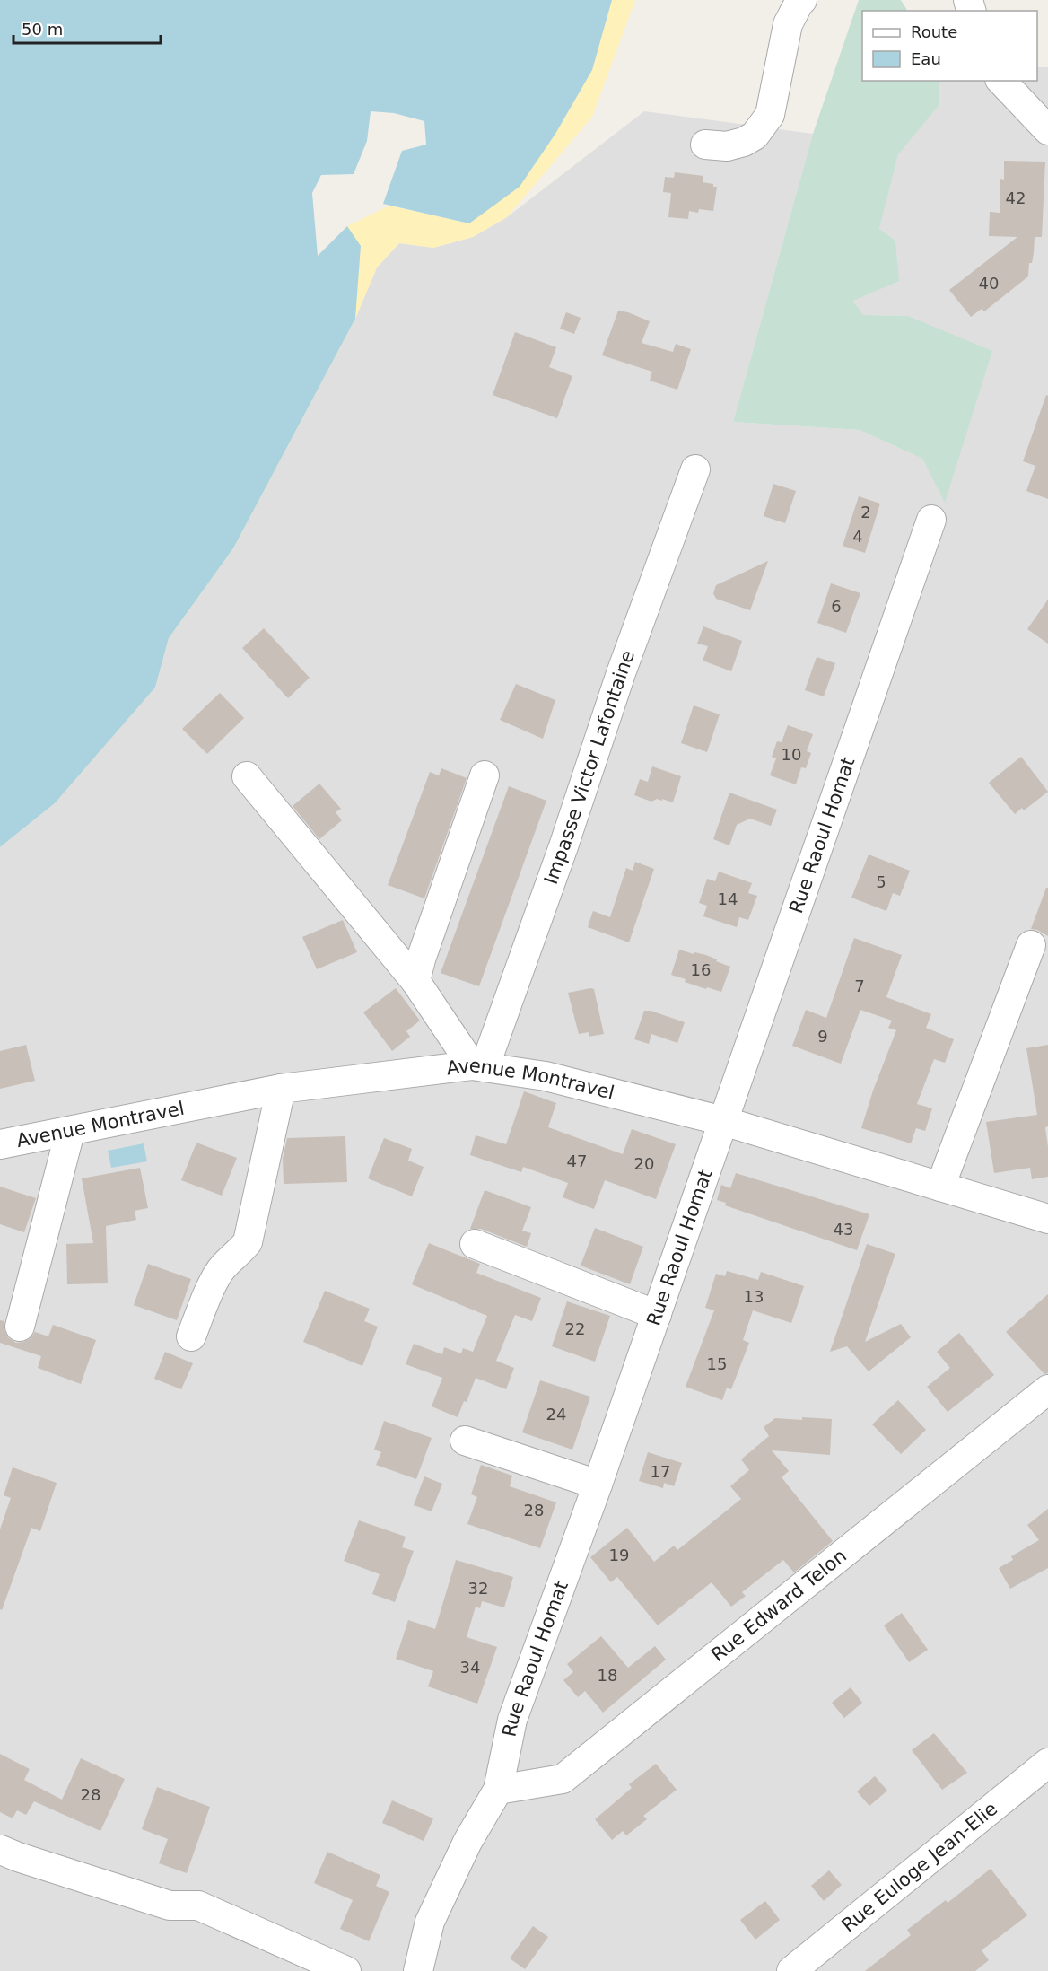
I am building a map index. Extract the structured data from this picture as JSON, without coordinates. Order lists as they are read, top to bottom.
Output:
{
  "streets": {
    "street": [
      "Impasse Victor Lafontaine",
      "Rue Raoul Homat",
      "Avenue Montravel",
      "Rue Edward Telon",
      "Rue Euloge Jean-Elie"
    ]
  },
  "crossings": [
    ["Impasse Victor Lafontaine", "Avenue Montravel"],
    ["Rue Raoul Homat", "Avenue Montravel"],
    ["Rue Raoul Homat", "Rue Edward Telon"]
  ],
  "house_numbers": [
    "42",
    "40",
    "2",
    "4",
    "6",
    "10",
    "5",
    "14",
    "16",
    "7",
    "9",
    "47",
    "20",
    "43",
    "13",
    "22",
    "15",
    "24",
    "17",
    "28",
    "19",
    "32",
    "34",
    "18",
    "28"
  ],
  "legend": ["Route", "Eau"],
  "scale_bar": "50 m"
}
